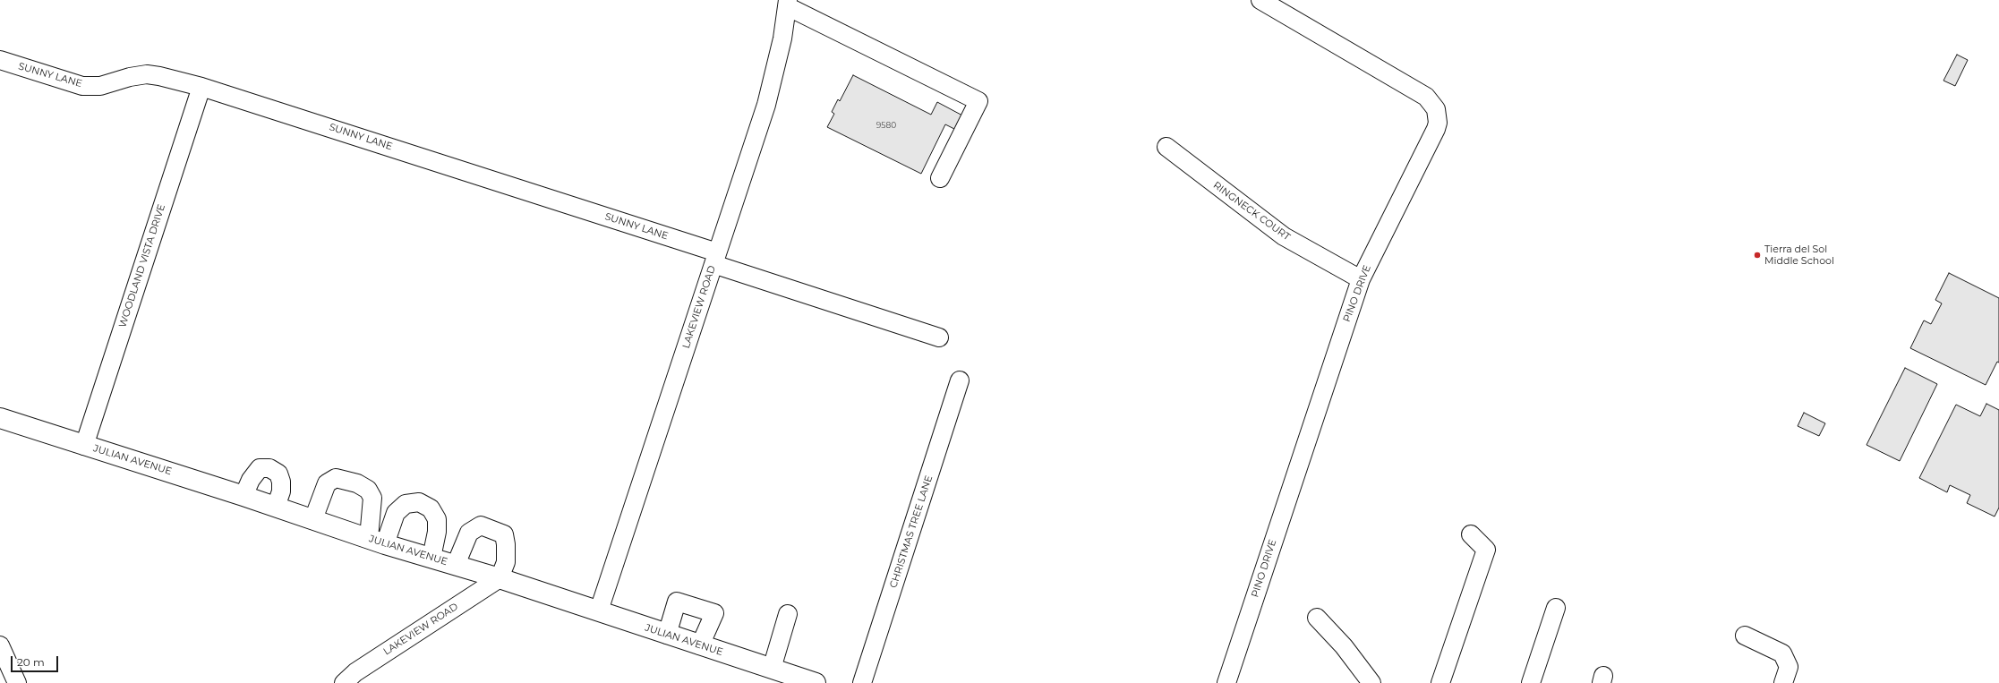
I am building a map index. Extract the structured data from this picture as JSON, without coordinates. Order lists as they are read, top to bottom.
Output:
{
  "streets": {
    "main road": ["JULIAN AVENUE"],
    "street": [
      "SUNNY LANE",
      "RINGNECK COURT",
      "WOODLAND VISTA DRIVE",
      "PINO DRIVE",
      "LAKEVIEW ROAD",
      "CHRISTMAS TREE LANE"
    ]
  },
  "crossings": [
    ["SUNNY LANE", "WOODLAND VISTA DRIVE"],
    ["SUNNY LANE", "LAKEVIEW ROAD"],
    ["RINGNECK COURT", "PINO DRIVE"],
    ["WOODLAND VISTA DRIVE", "JULIAN AVENUE"],
    ["LAKEVIEW ROAD", "JULIAN AVENUE"]
  ],
  "places": ["Tierra del Sol Middle School"],
  "house_numbers": ["9580"],
  "scale_bar": "20 m"
}
